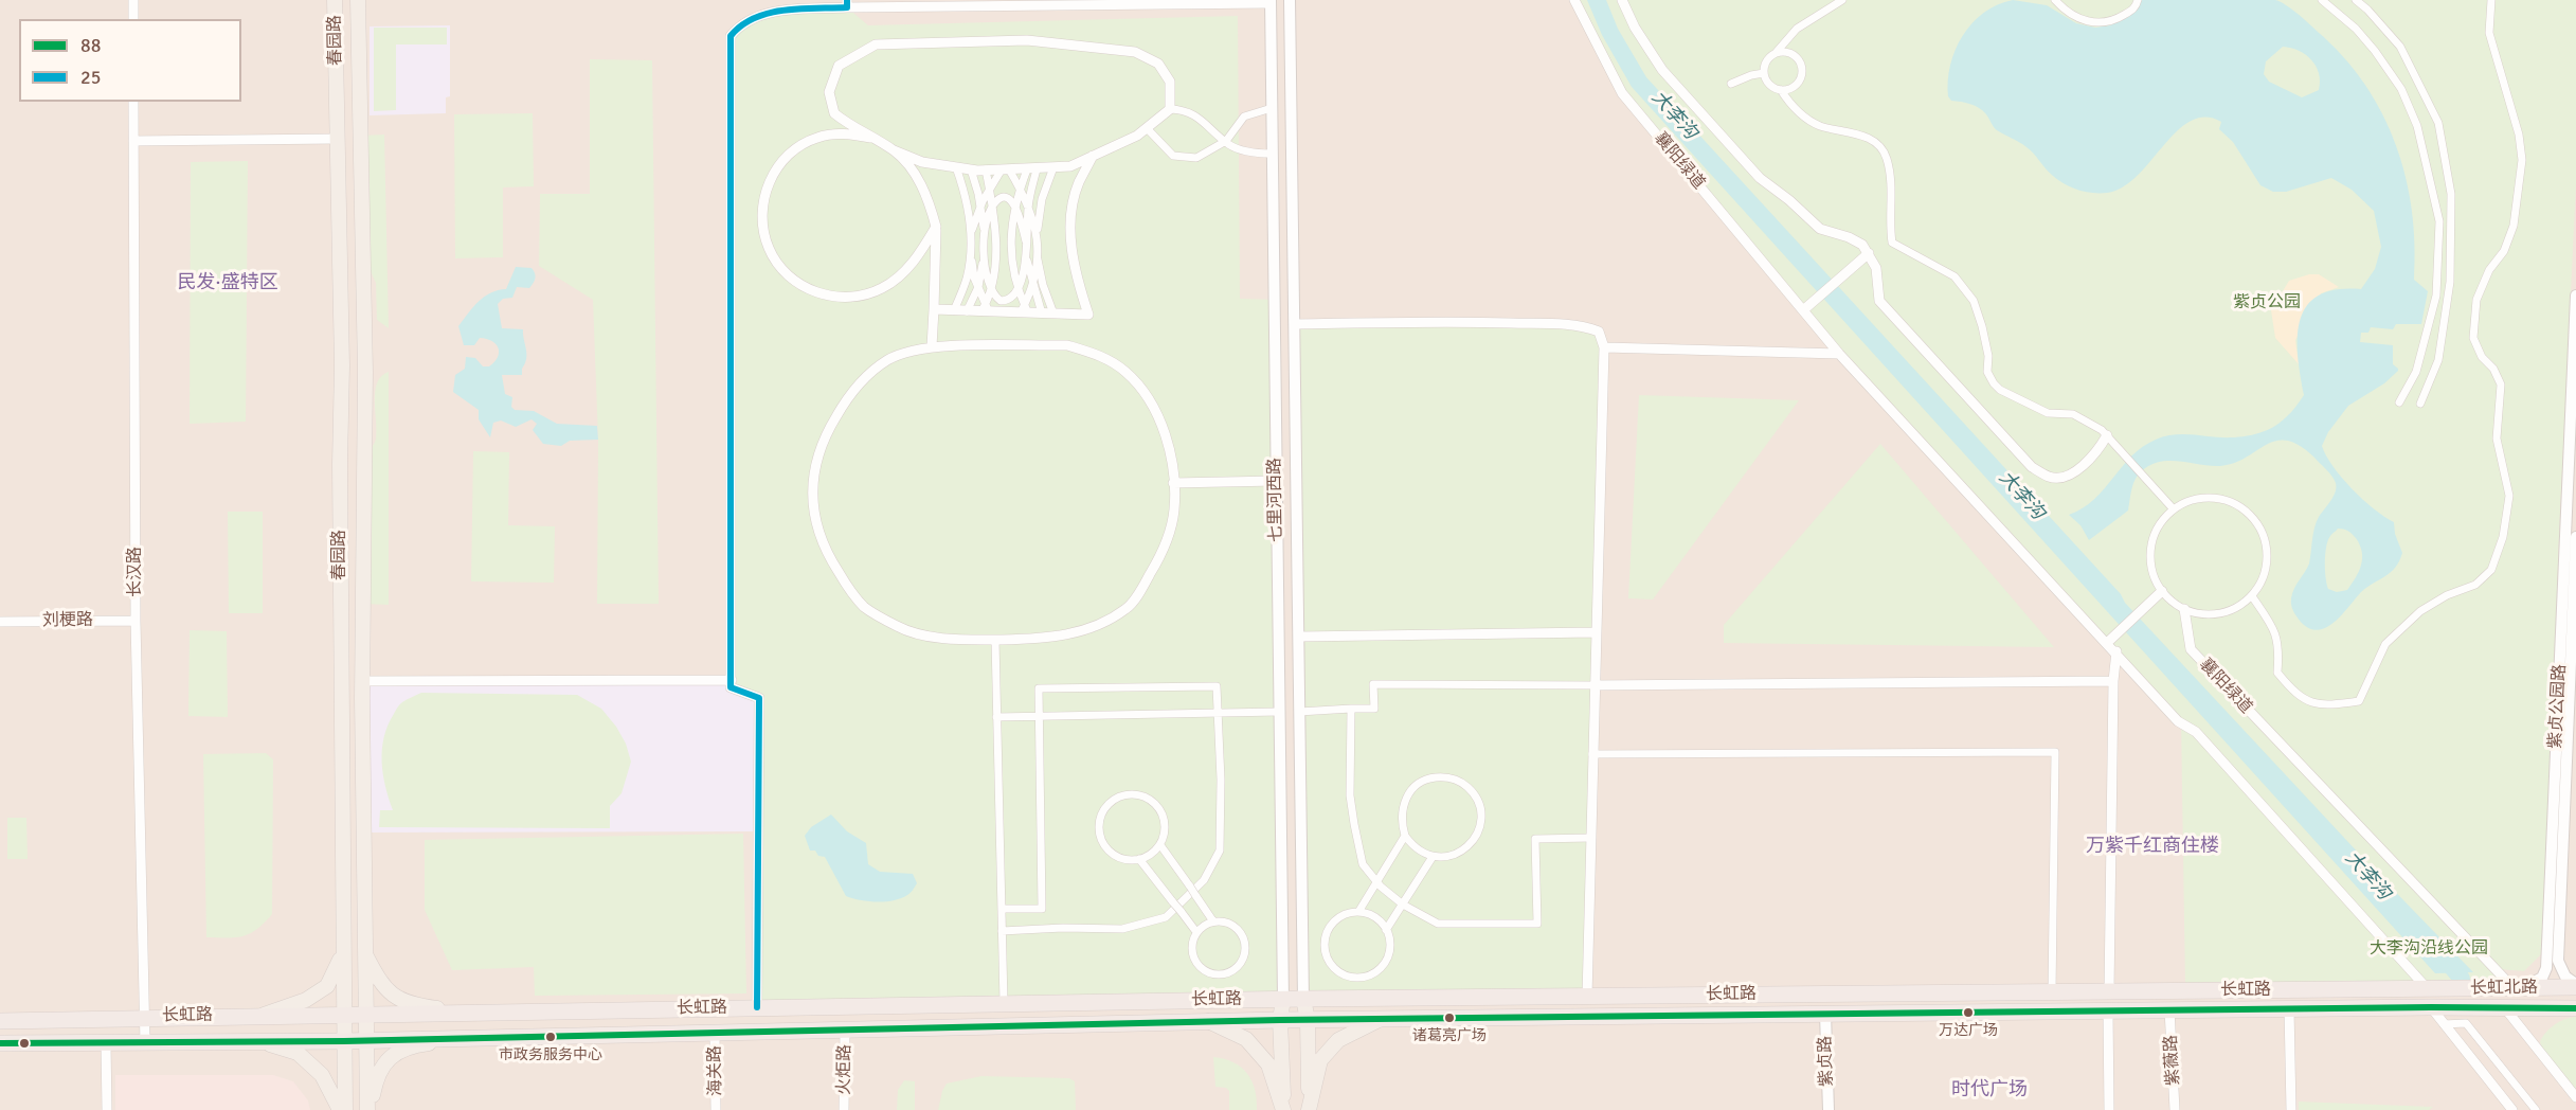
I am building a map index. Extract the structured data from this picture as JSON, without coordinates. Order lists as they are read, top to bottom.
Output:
{
  "streets": {
    "highway": ["长虹北路", "长虹路"],
    "main road": ["春园路"],
    "street": [
      "襄阳绿道",
      "七里河西路",
      "长汉路",
      "刘梗路",
      "紫贞公园路",
      "紫薇路",
      "紫贞路",
      "火炬路",
      "海关路"
    ]
  },
  "crossings": [
    ["春园路", "长虹路"],
    ["襄阳绿道", "紫贞公园路"],
    ["襄阳绿道", "长虹北路"],
    ["七里河西路", "长虹路"],
    ["长汉路", "刘梗路"],
    ["长汉路", "长虹路"],
    ["紫贞公园路", "长虹北路"],
    ["长虹北路", "长虹路"],
    ["长虹路", "紫薇路"],
    ["长虹路", "紫贞路"],
    ["长虹路", "火炬路"],
    ["长虹路", "海关路"]
  ],
  "districts": ["民发·盛特区", "万紫千红商住楼", "时代广场"],
  "water": ["大李沟"],
  "parks": ["紫贞公园", "大李沟沿线公园"],
  "places": ["万达广场", "诸葛亮广场", "市政务服务中心"],
  "lines": ["transit line 25", "transit line 88"],
  "legend": ["88", "25"]
}
